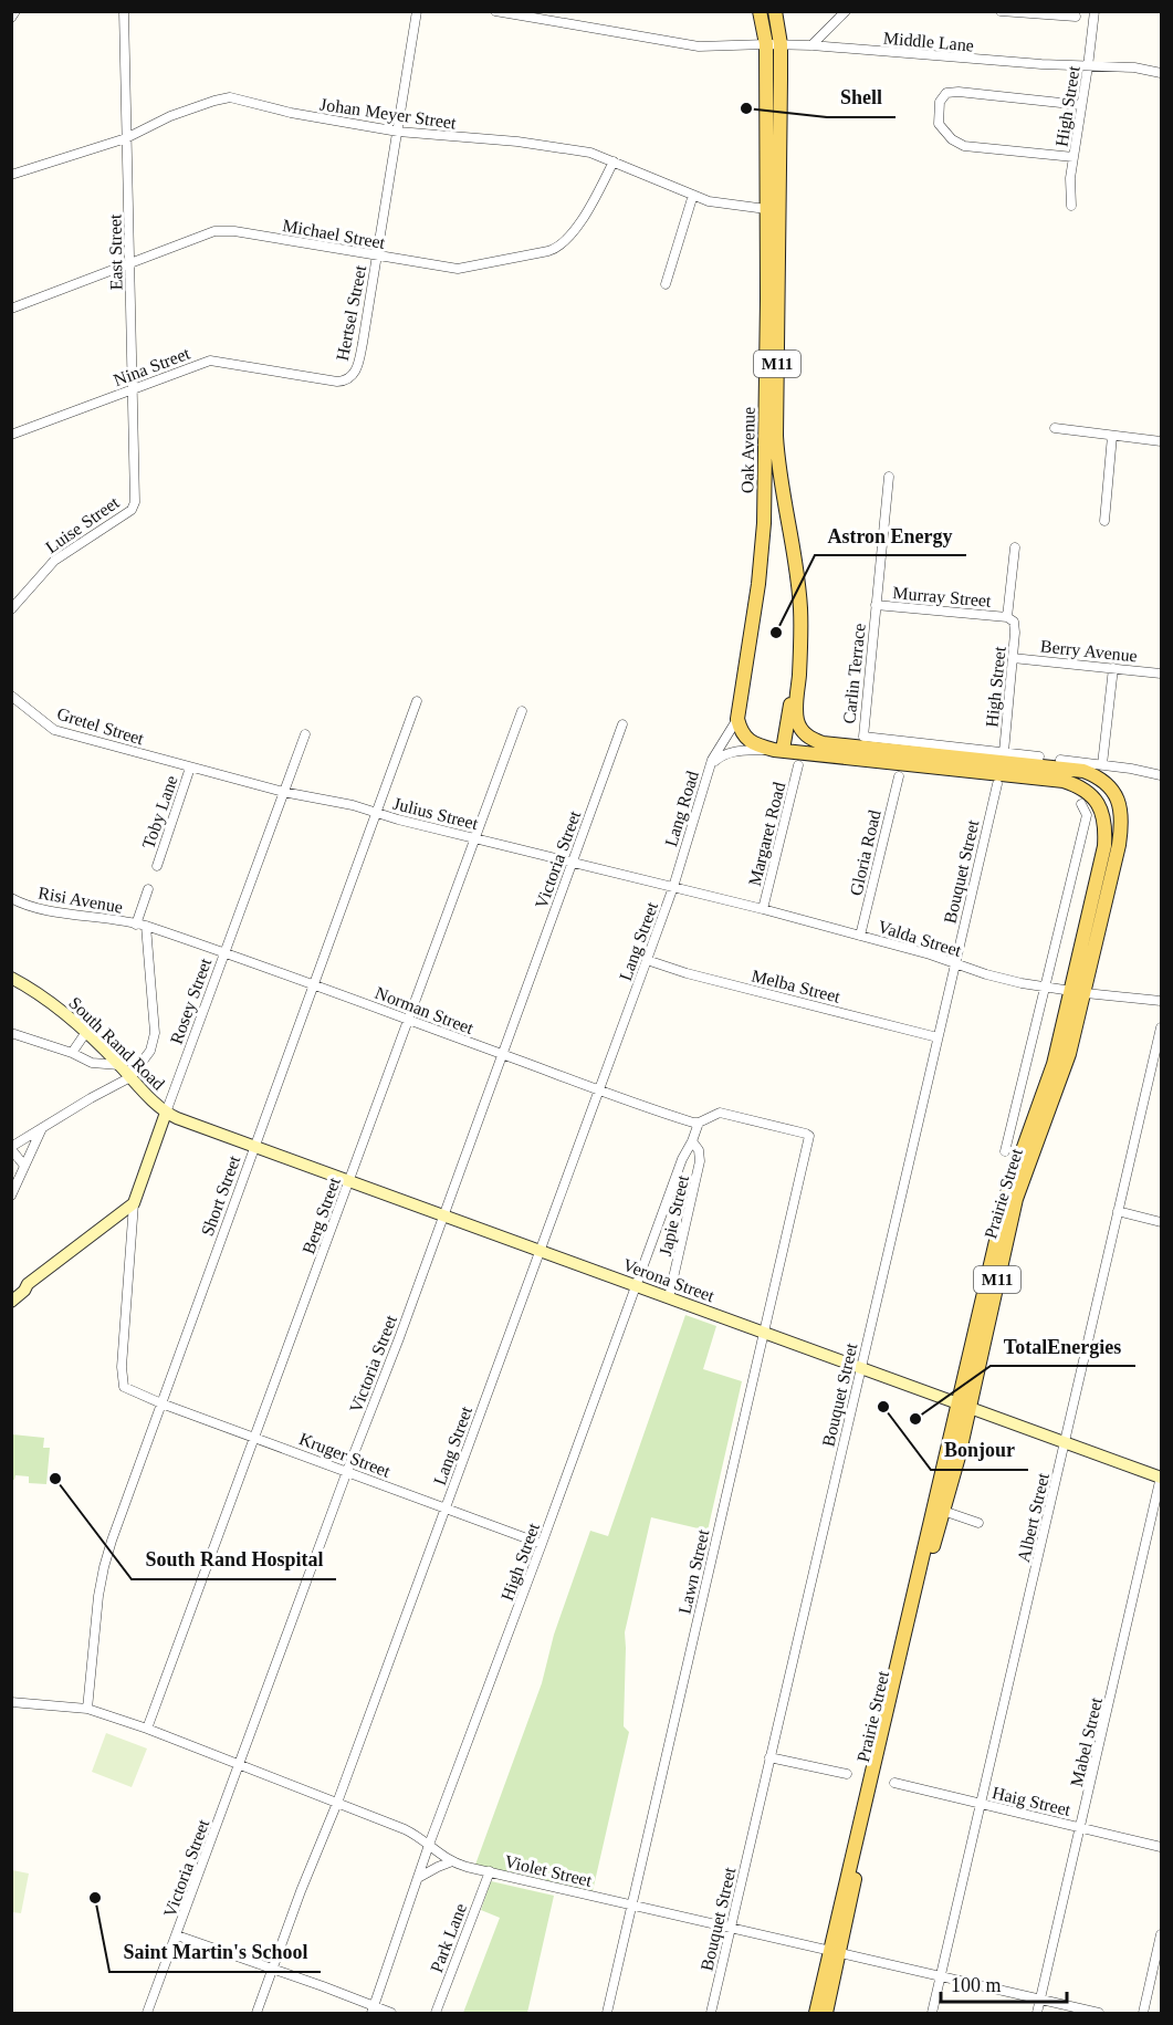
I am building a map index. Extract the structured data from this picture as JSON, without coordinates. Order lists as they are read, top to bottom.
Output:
{
  "streets": {
    "main road": [
      "M11",
      "Oak Avenue",
      "Rosey Street",
      "South Rand Road",
      "Prairie Street",
      "Verona Street"
    ],
    "street": [
      "Middle Lane",
      "High Street",
      "Johan Meyer Street",
      "Michael Street",
      "East Street",
      "Hertsel Street",
      "Nina Street",
      "Luise Street",
      "Murray Street",
      "Berry Avenue",
      "Carlin Terrace",
      "Gretel Street",
      "Lang Road",
      "Toby Lane",
      "Julius Street",
      "Margaret Road",
      "Gloria Road",
      "Victoria Street",
      "Bouquet Street",
      "Risi Avenue",
      "Valda Street",
      "Lang Street",
      "Melba Street",
      "Norman Street",
      "Short Street",
      "Berg Street",
      "Japie Street",
      "Kruger Street",
      "Albert Street",
      "Lawn Street",
      "Mabel Street",
      "Haig Street",
      "Violet Street",
      "Park Lane"
    ]
  },
  "crossings": [
    ["Middle Lane", "High Street"],
    ["Middle Lane", "M11"],
    ["Middle Lane", "Oak Avenue"],
    ["High Street", "Murray Street"],
    ["High Street", "Berry Avenue"],
    ["High Street", "Carlin Terrace"],
    ["High Street", "Norman Street"],
    ["High Street", "Japie Street"],
    ["High Street", "Verona Street"],
    ["High Street", "Kruger Street"],
    ["High Street", "Lawn Street"],
    ["High Street", "Violet Street"],
    ["Johan Meyer Street", "Michael Street"],
    ["Johan Meyer Street", "East Street"],
    ["Johan Meyer Street", "Hertsel Street"],
    ["Johan Meyer Street", "Oak Avenue"],
    ["Michael Street", "East Street"],
    ["Michael Street", "Hertsel Street"],
    ["East Street", "Nina Street"],
    ["East Street", "Luise Street"],
    ["Hertsel Street", "Nina Street"],
    ["M11", "Oak Avenue"],
    ["Oak Avenue", "Prairie Street"],
    ["Murray Street", "Carlin Terrace"],
    ["Gretel Street", "Toby Lane"],
    ["Gretel Street", "Julius Street"],
    ["Lang Road", "Julius Street"],
    ["Lang Road", "Valda Street"],
    ["Lang Road", "Lang Street"],
    ["Lang Road", "Prairie Street"],
    ["Toby Lane", "Julius Street"],
    ["Julius Street", "Victoria Street"],
    ["Julius Street", "Valda Street"],
    ["Julius Street", "Lang Street"],
    ["Julius Street", "Rosey Street"],
    ["Julius Street", "Short Street"],
    ["Julius Street", "Berg Street"],
    ["Margaret Road", "Valda Street"],
    ["Gloria Road", "Valda Street"],
    ["Victoria Street", "Norman Street"],
    ["Victoria Street", "Verona Street"],
    ["Victoria Street", "Kruger Street"],
    ["Victoria Street", "Violet Street"],
    ["Bouquet Street", "Valda Street"],
    ["Bouquet Street", "Melba Street"],
    ["Bouquet Street", "Verona Street"],
    ["Bouquet Street", "Violet Street"],
    ["Risi Avenue", "Norman Street"],
    ["Valda Street", "Lang Street"],
    ["Valda Street", "Prairie Street"],
    ["Lang Street", "Melba Street"],
    ["Lang Street", "Norman Street"],
    ["Lang Street", "Verona Street"],
    ["Lang Street", "Kruger Street"],
    ["Lang Street", "Violet Street"],
    ["Rosey Street", "Norman Street"],
    ["Rosey Street", "South Rand Road"],
    ["Rosey Street", "Verona Street"],
    ["Rosey Street", "Kruger Street"],
    ["Norman Street", "Short Street"],
    ["Norman Street", "Berg Street"],
    ["Norman Street", "Lawn Street"],
    ["South Rand Road", "Verona Street"],
    ["Prairie Street", "Verona Street"],
    ["Prairie Street", "Violet Street"],
    ["Short Street", "Verona Street"],
    ["Short Street", "Kruger Street"],
    ["Short Street", "Violet Street"],
    ["Berg Street", "Verona Street"],
    ["Berg Street", "Kruger Street"],
    ["Berg Street", "Violet Street"],
    ["Japie Street", "Verona Street"],
    ["Verona Street", "Albert Street"],
    ["Verona Street", "Lawn Street"],
    ["Verona Street", "Mabel Street"],
    ["Albert Street", "Haig Street"],
    ["Albert Street", "Violet Street"],
    ["Lawn Street", "Violet Street"],
    ["Mabel Street", "Haig Street"],
    ["Mabel Street", "Violet Street"],
    ["Violet Street", "Park Lane"]
  ],
  "places": [
    "Shell",
    "Astron Energy",
    "Bonjour",
    "TotalEnergies",
    "South Rand Hospital",
    "Saint Martin's School"
  ],
  "scale_bar": "100 m"
}
